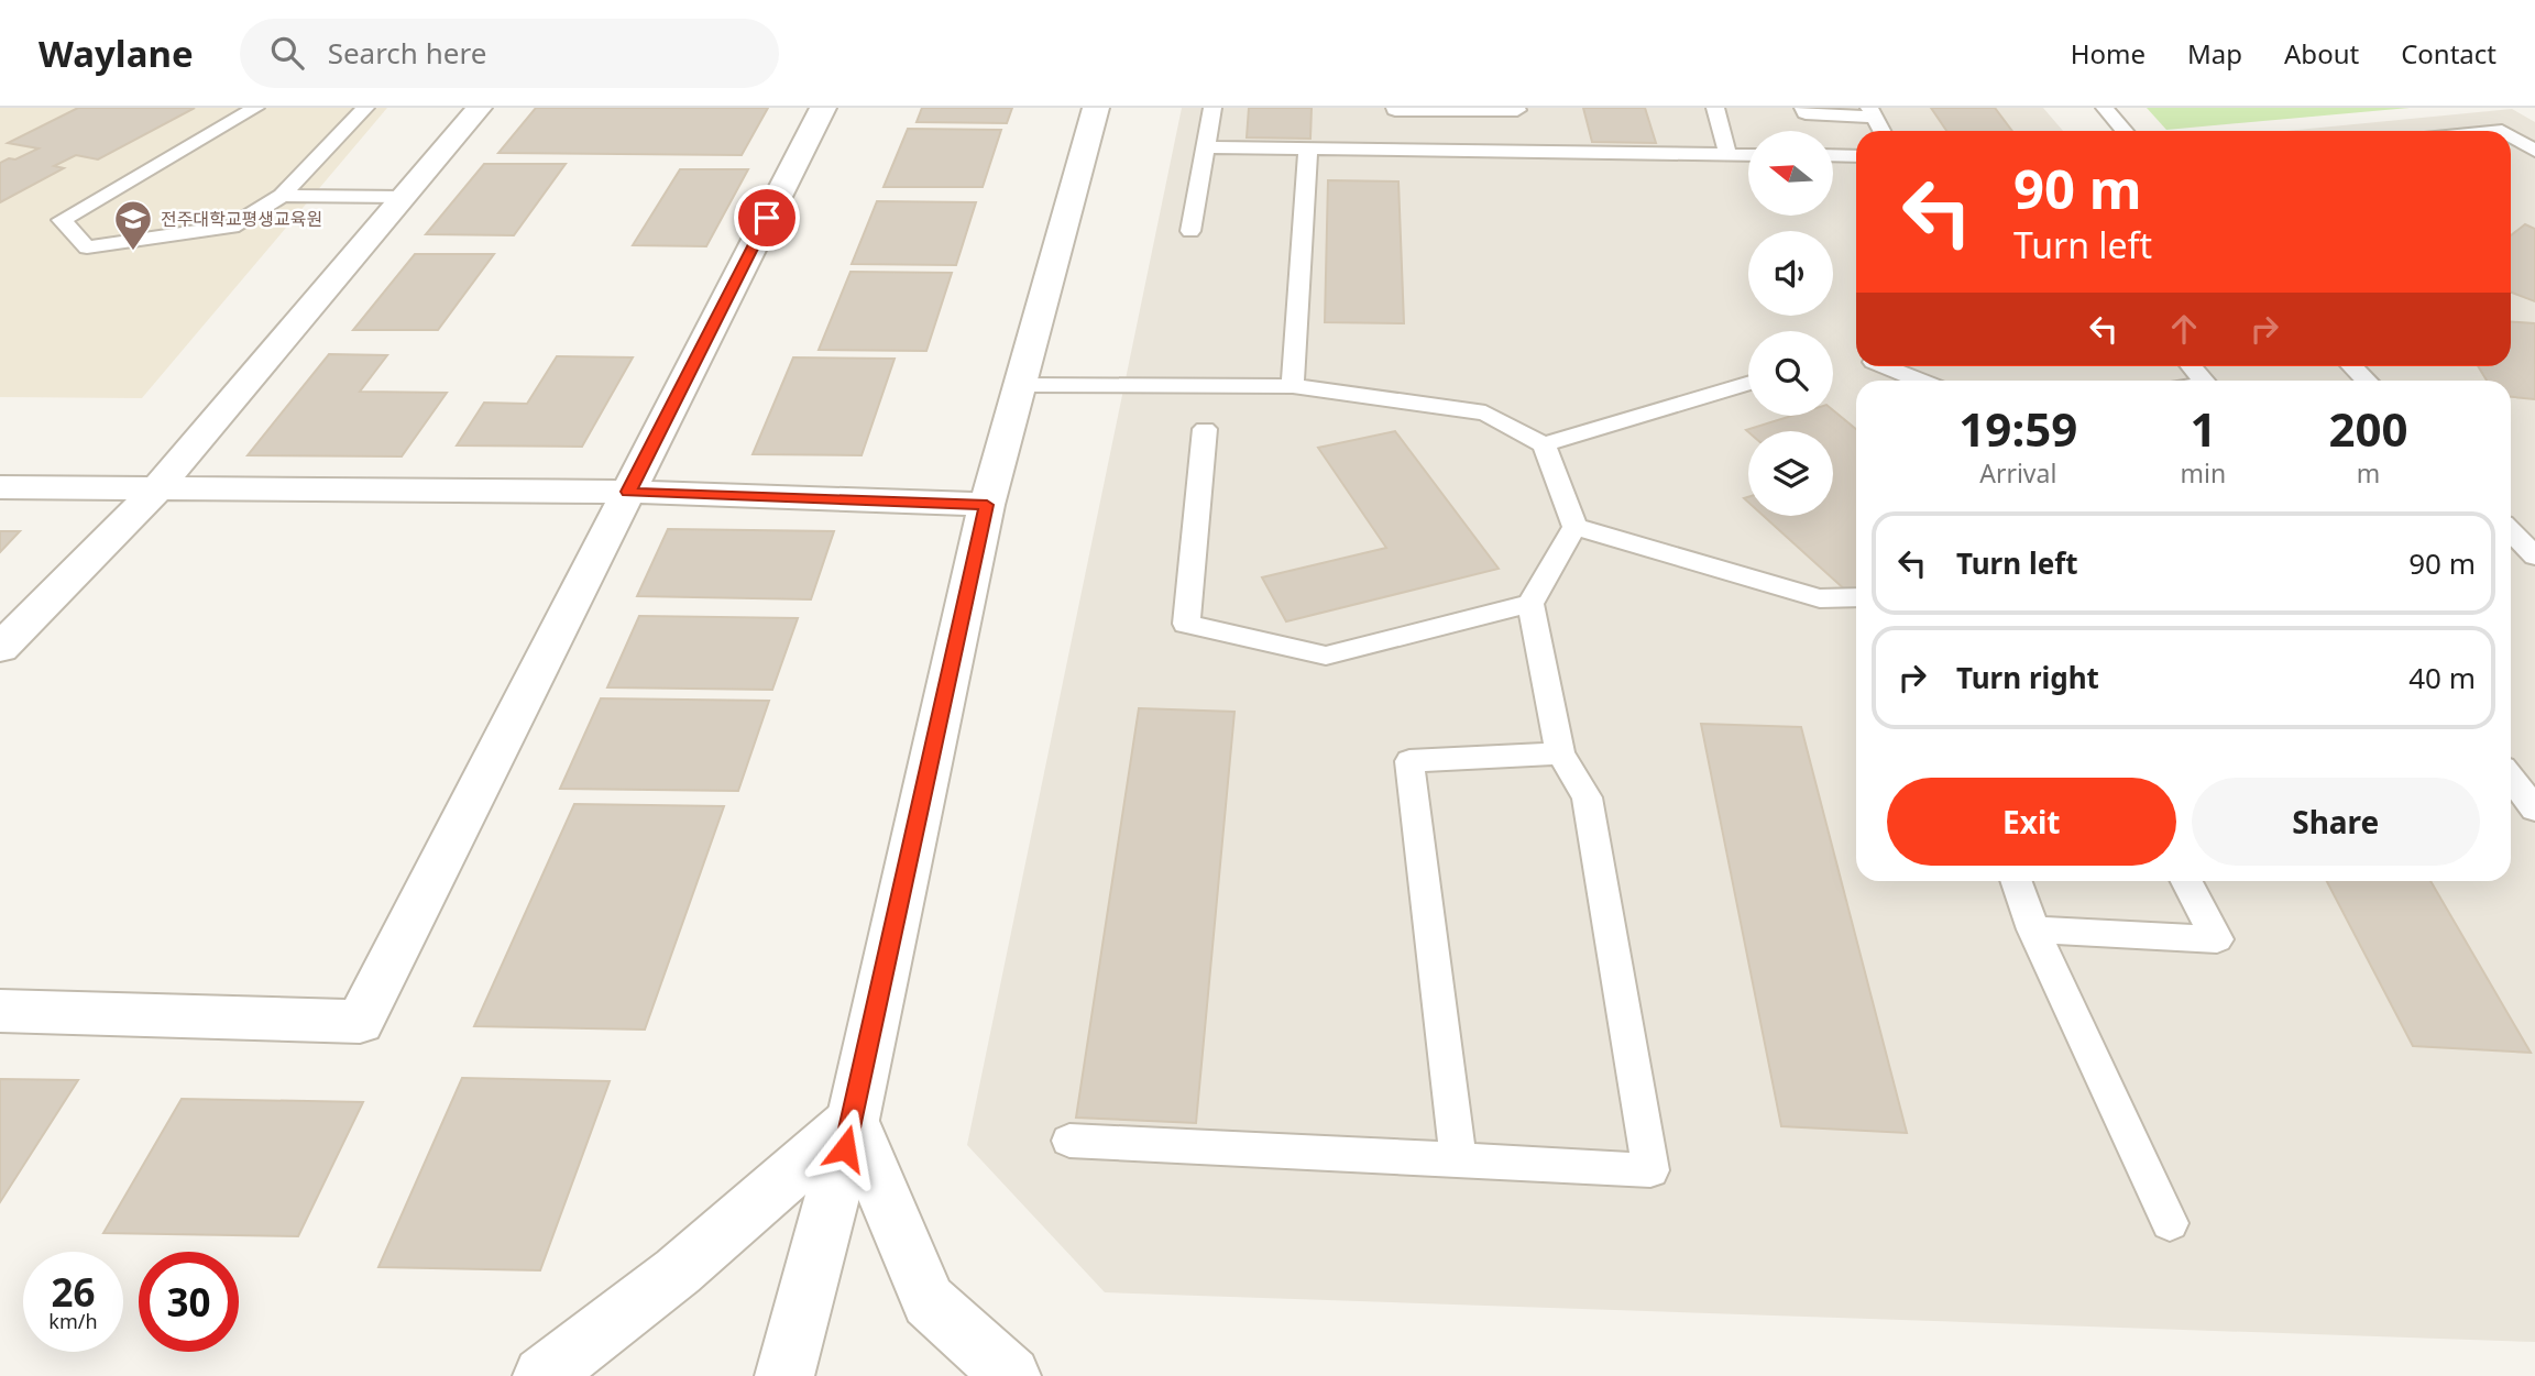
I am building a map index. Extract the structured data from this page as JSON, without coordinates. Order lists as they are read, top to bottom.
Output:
{
  "places": {
    "school or university": ["전주대학교평생교육원"]
  },
  "north": "left",
  "page": {
    "header": "Waylane",
    "search": "Search here",
    "nav": [
      "Home",
      "Map",
      "About",
      "Contact"
    ],
    "turn": ["90 m", "Turn left"],
    "eta": [
      "19:59",
      "Arrival",
      "1",
      "min",
      "200",
      "m"
    ],
    "list": [
      {
        "name": "Turn left",
        "value": "90 m"
      },
      {
        "name": "Turn right",
        "value": "40 m"
      }
    ],
    "buttons": ["Exit", "Share"],
    "speed": "26 km/h",
    "limit": "30"
  }
}
